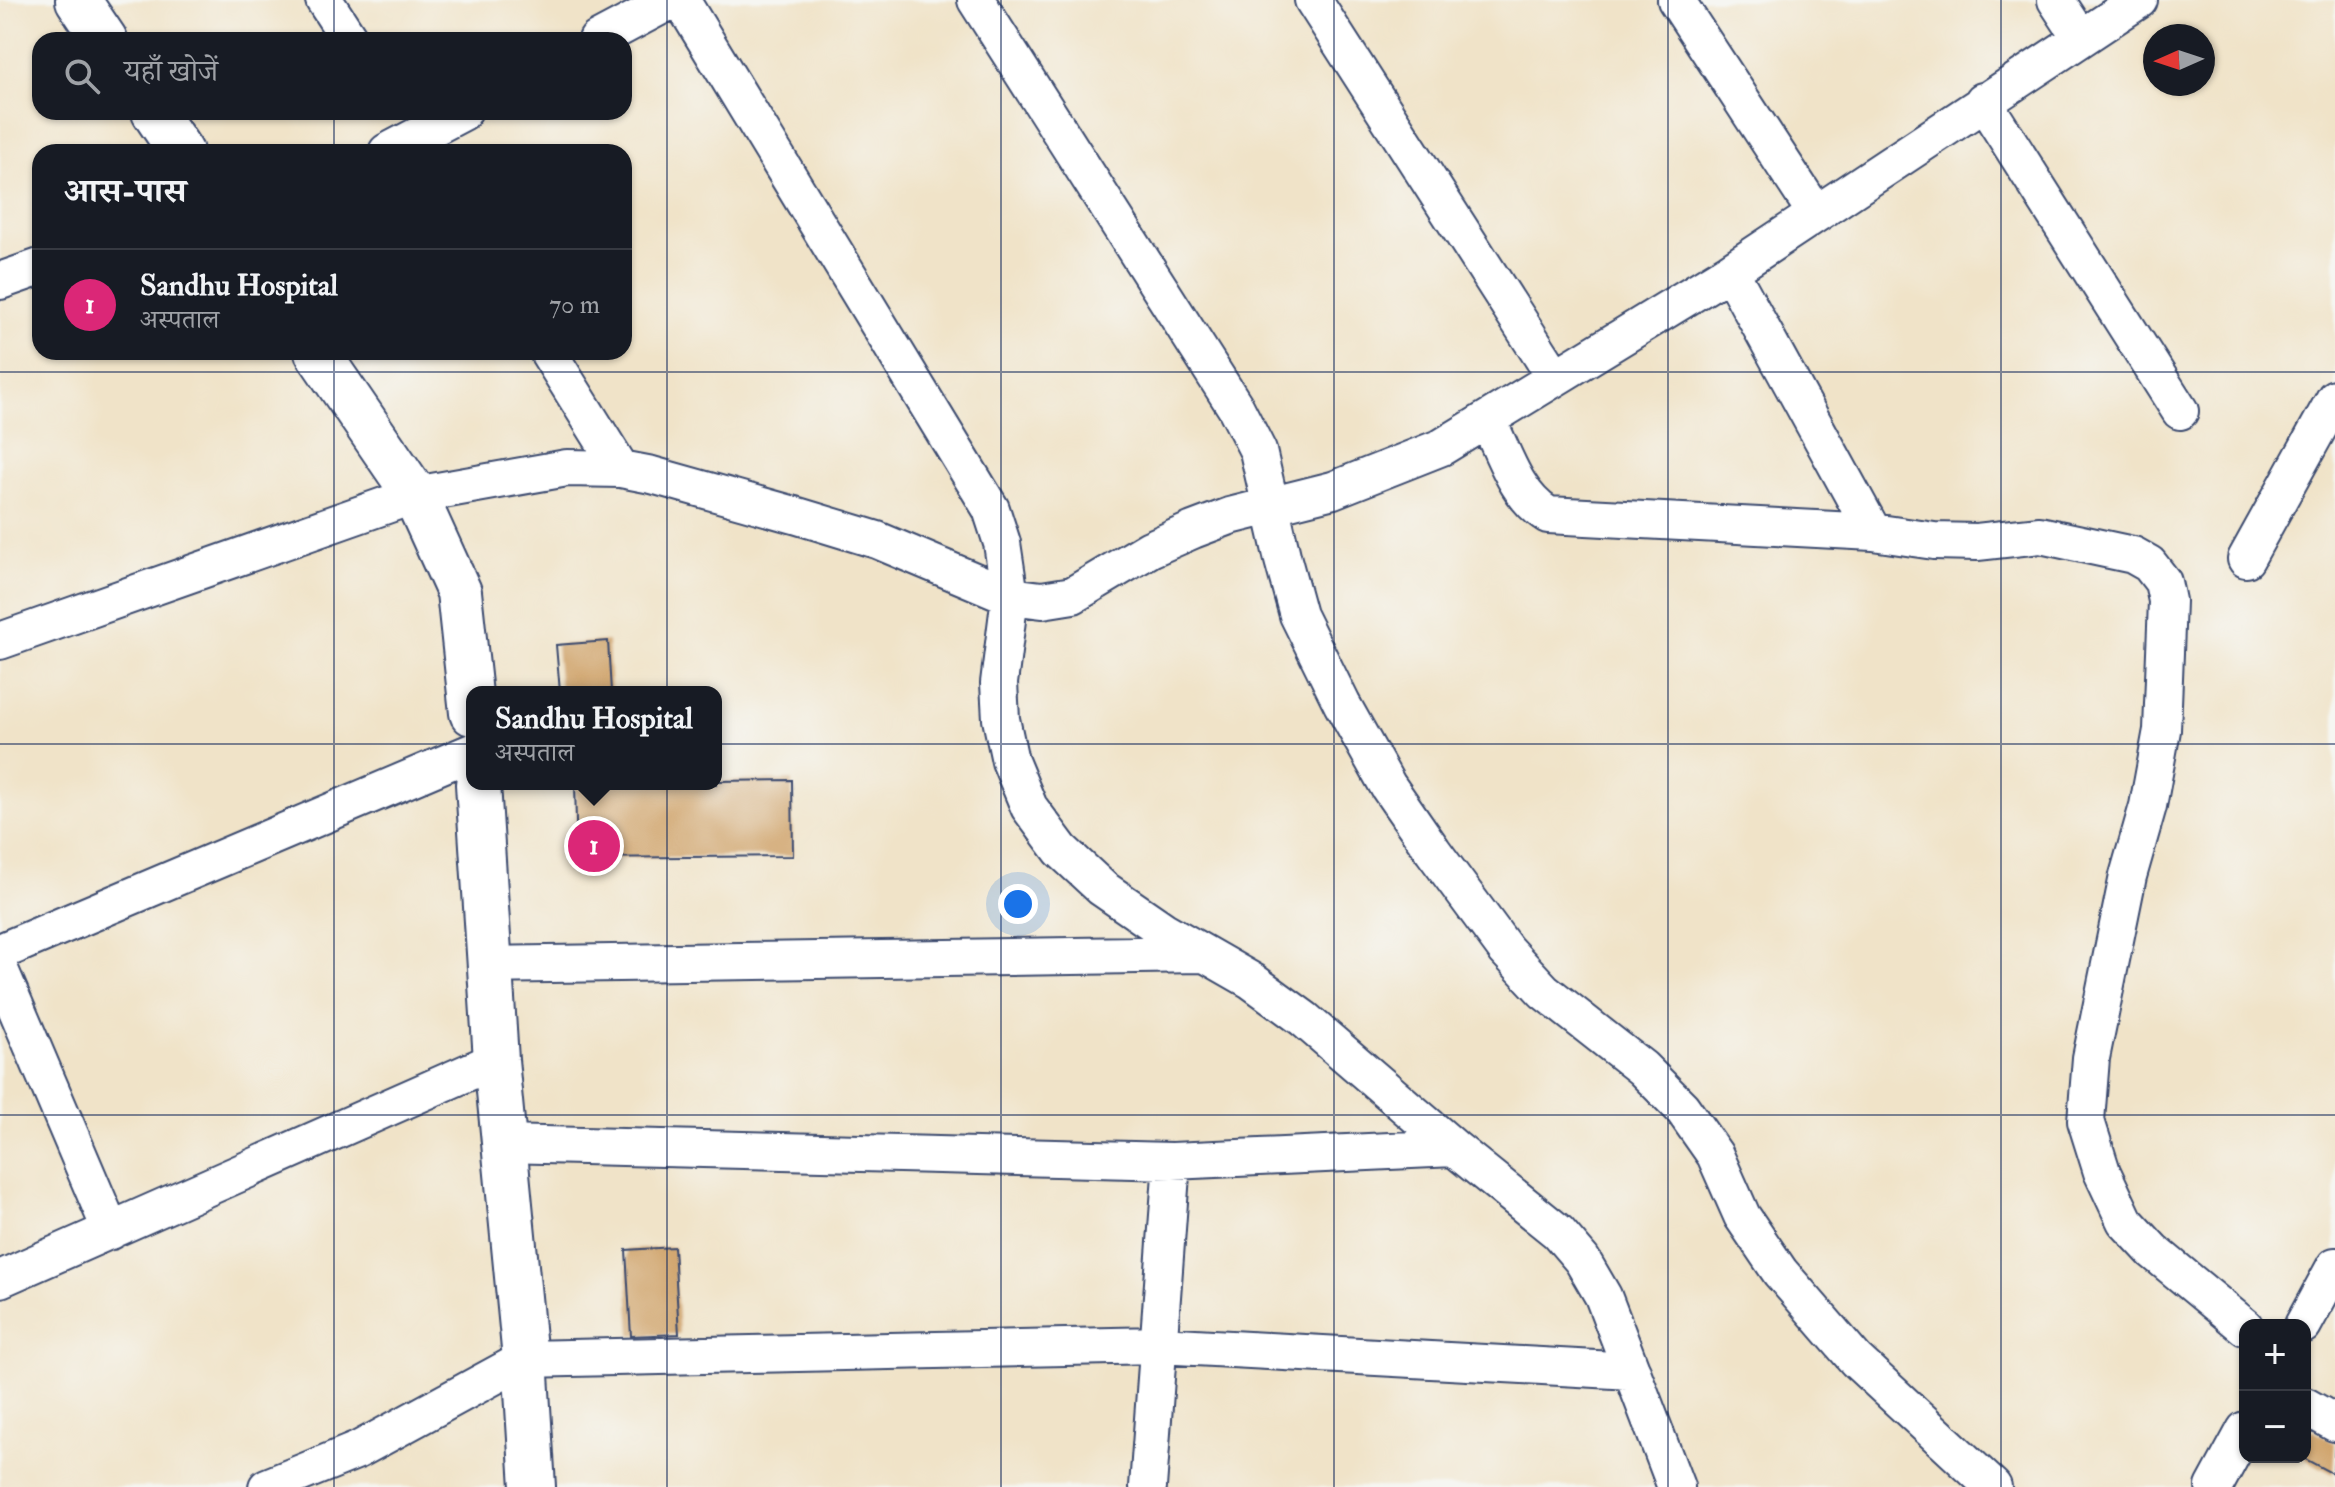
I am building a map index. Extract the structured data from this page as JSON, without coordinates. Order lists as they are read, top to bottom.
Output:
{
  "north": "left",
  "page": {
    "search": "यहाँ खोजें",
    "heading": "आस-पास",
    "list": [
      {
        "mark": "1",
        "name": "Sandhu Hospital",
        "note": "अस्पताल",
        "value": "70 m"
      }
    ],
    "popup": ["Sandhu Hospital", "अस्पताल"],
    "pins": "1",
    "map_buttons": ["+", "−"]
  }
}
